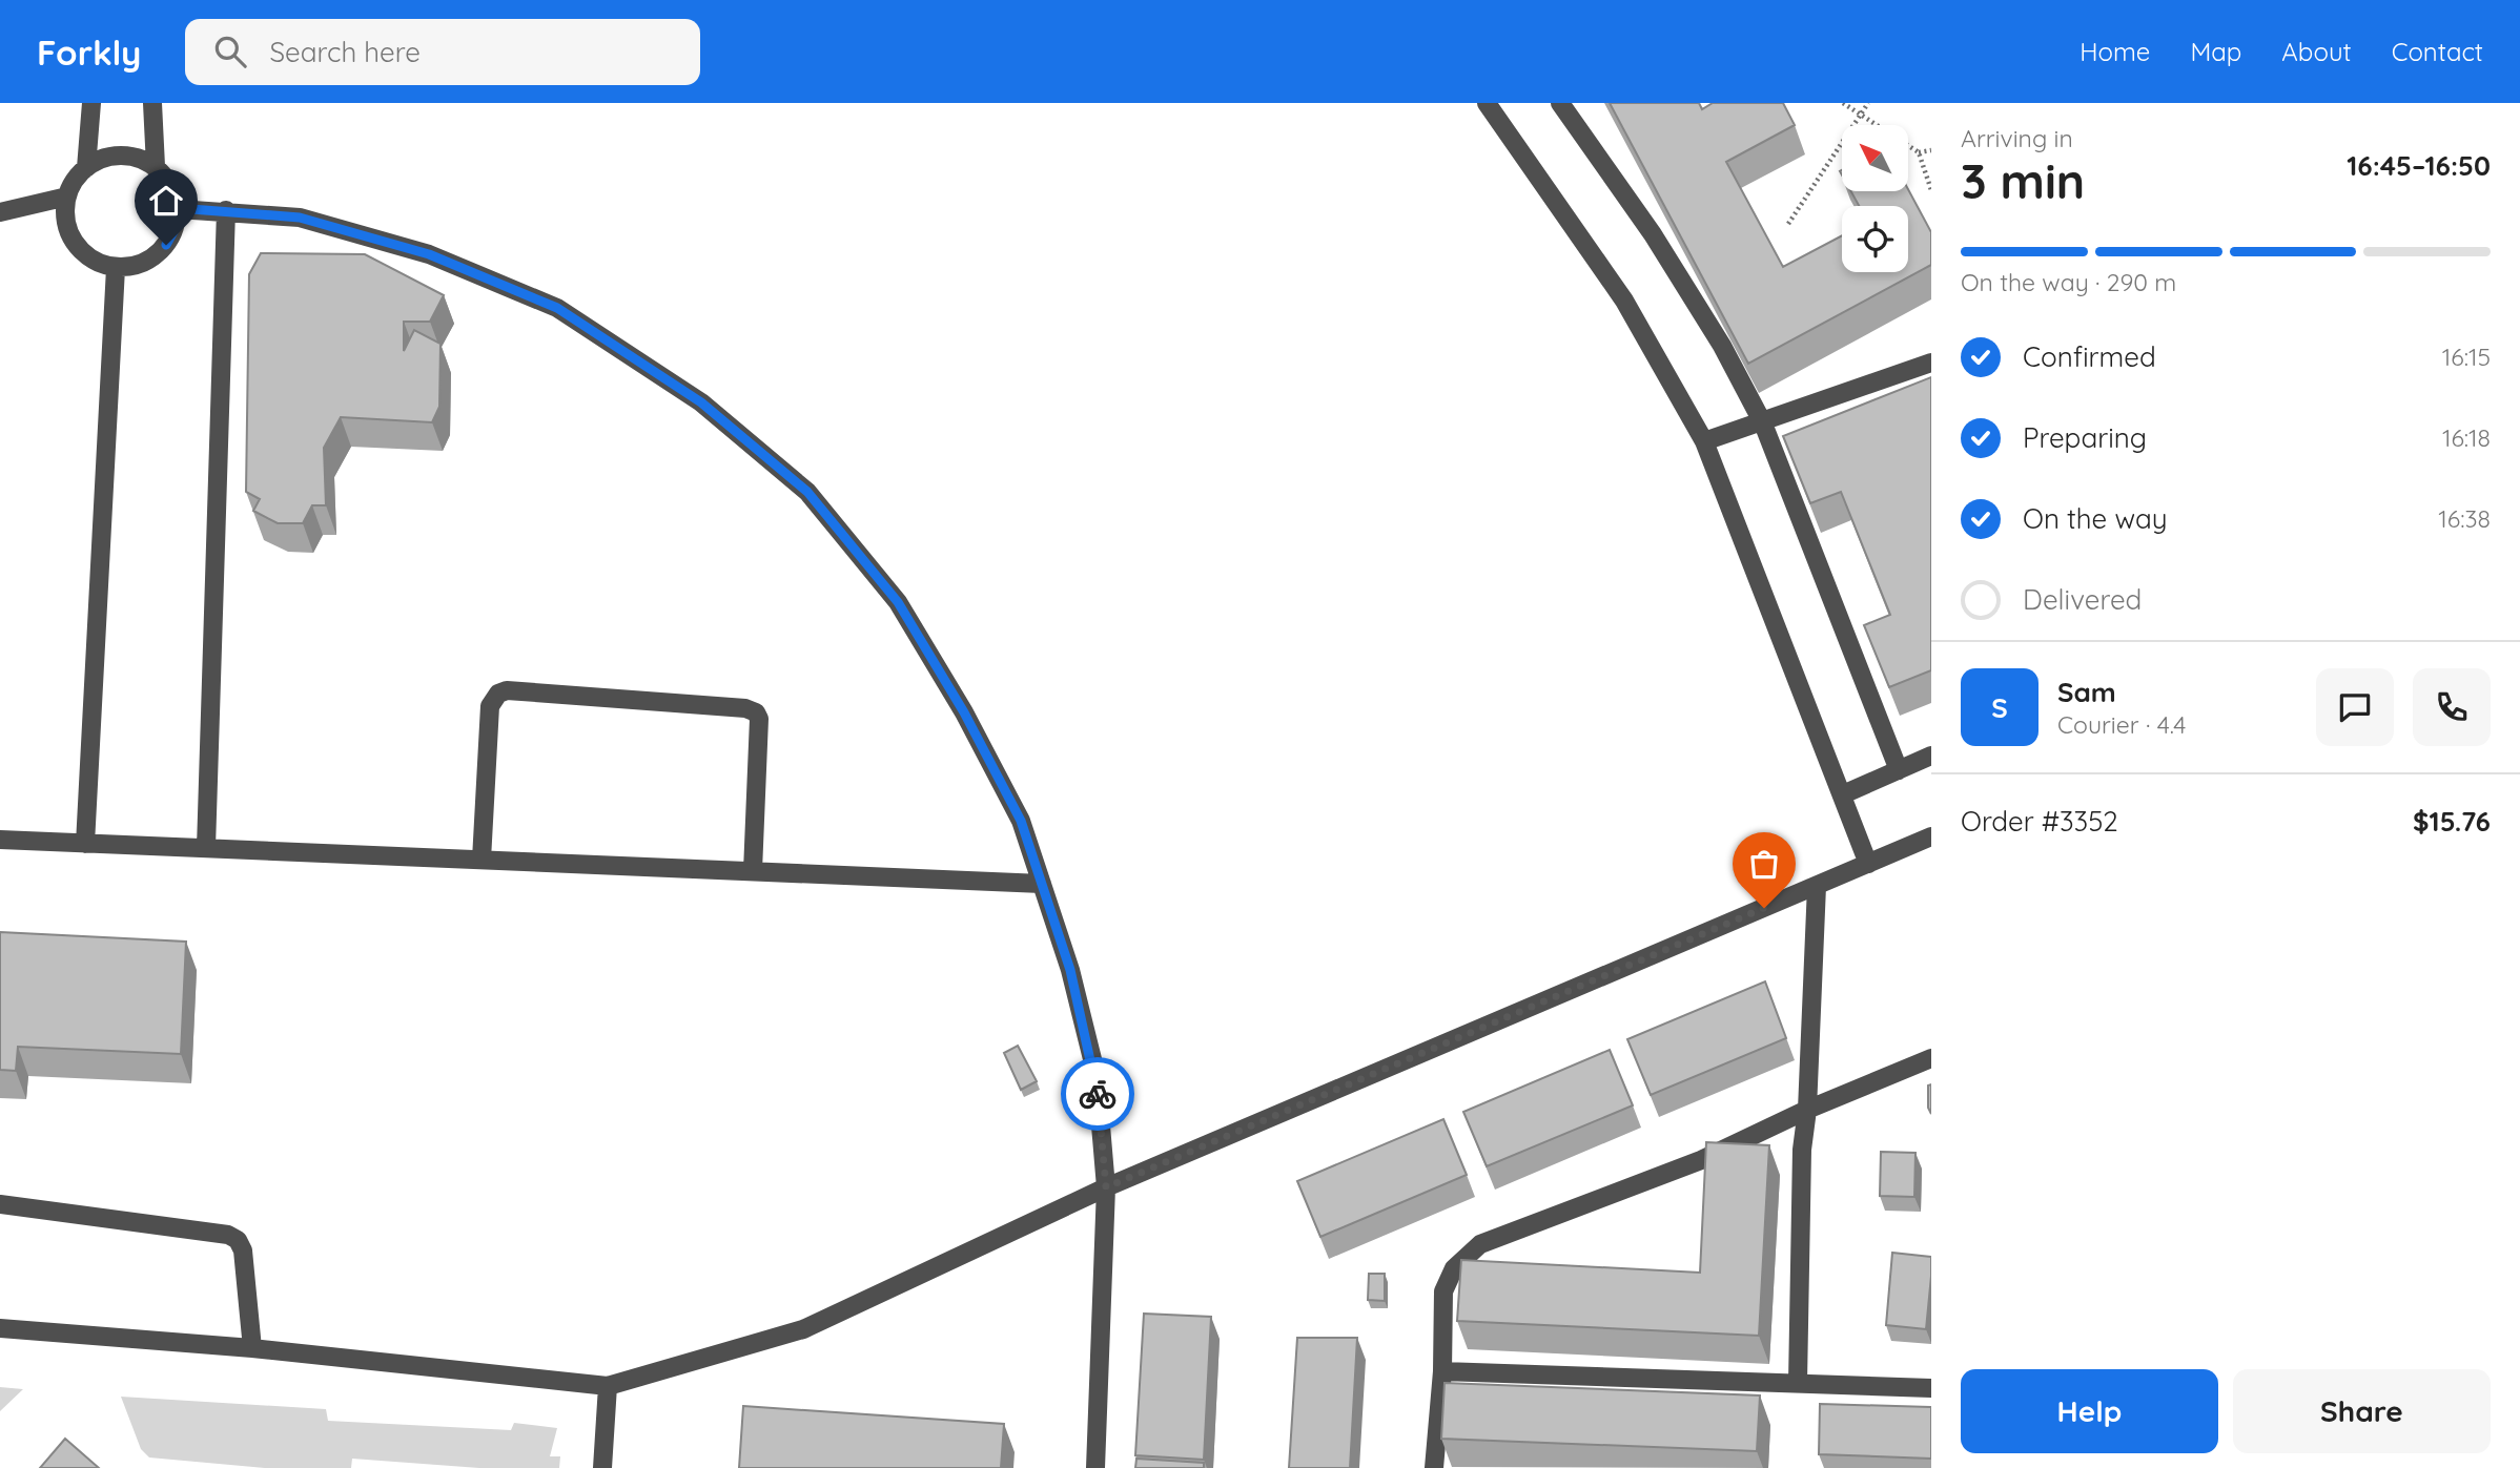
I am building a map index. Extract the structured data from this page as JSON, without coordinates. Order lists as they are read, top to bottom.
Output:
{
  "north": "top left",
  "page": {
    "header": "Forkly",
    "search": "Search here",
    "nav": [
      "Home",
      "Map",
      "About",
      "Contact"
    ],
    "heading": ["3 min", "Arriving in", "16:45–16:50"],
    "panel": [
      "Sam",
      "Courier · 4.4",
      "Order #3352",
      "$15.76"
    ],
    "bar": "On the way · 290 m",
    "list": [
      ["Confirmed", "16:15"],
      ["Preparing", "16:18"],
      ["On the way", "16:38"],
      "Delivered"
    ],
    "round": "S",
    "buttons": ["Help", "Share"]
  }
}
